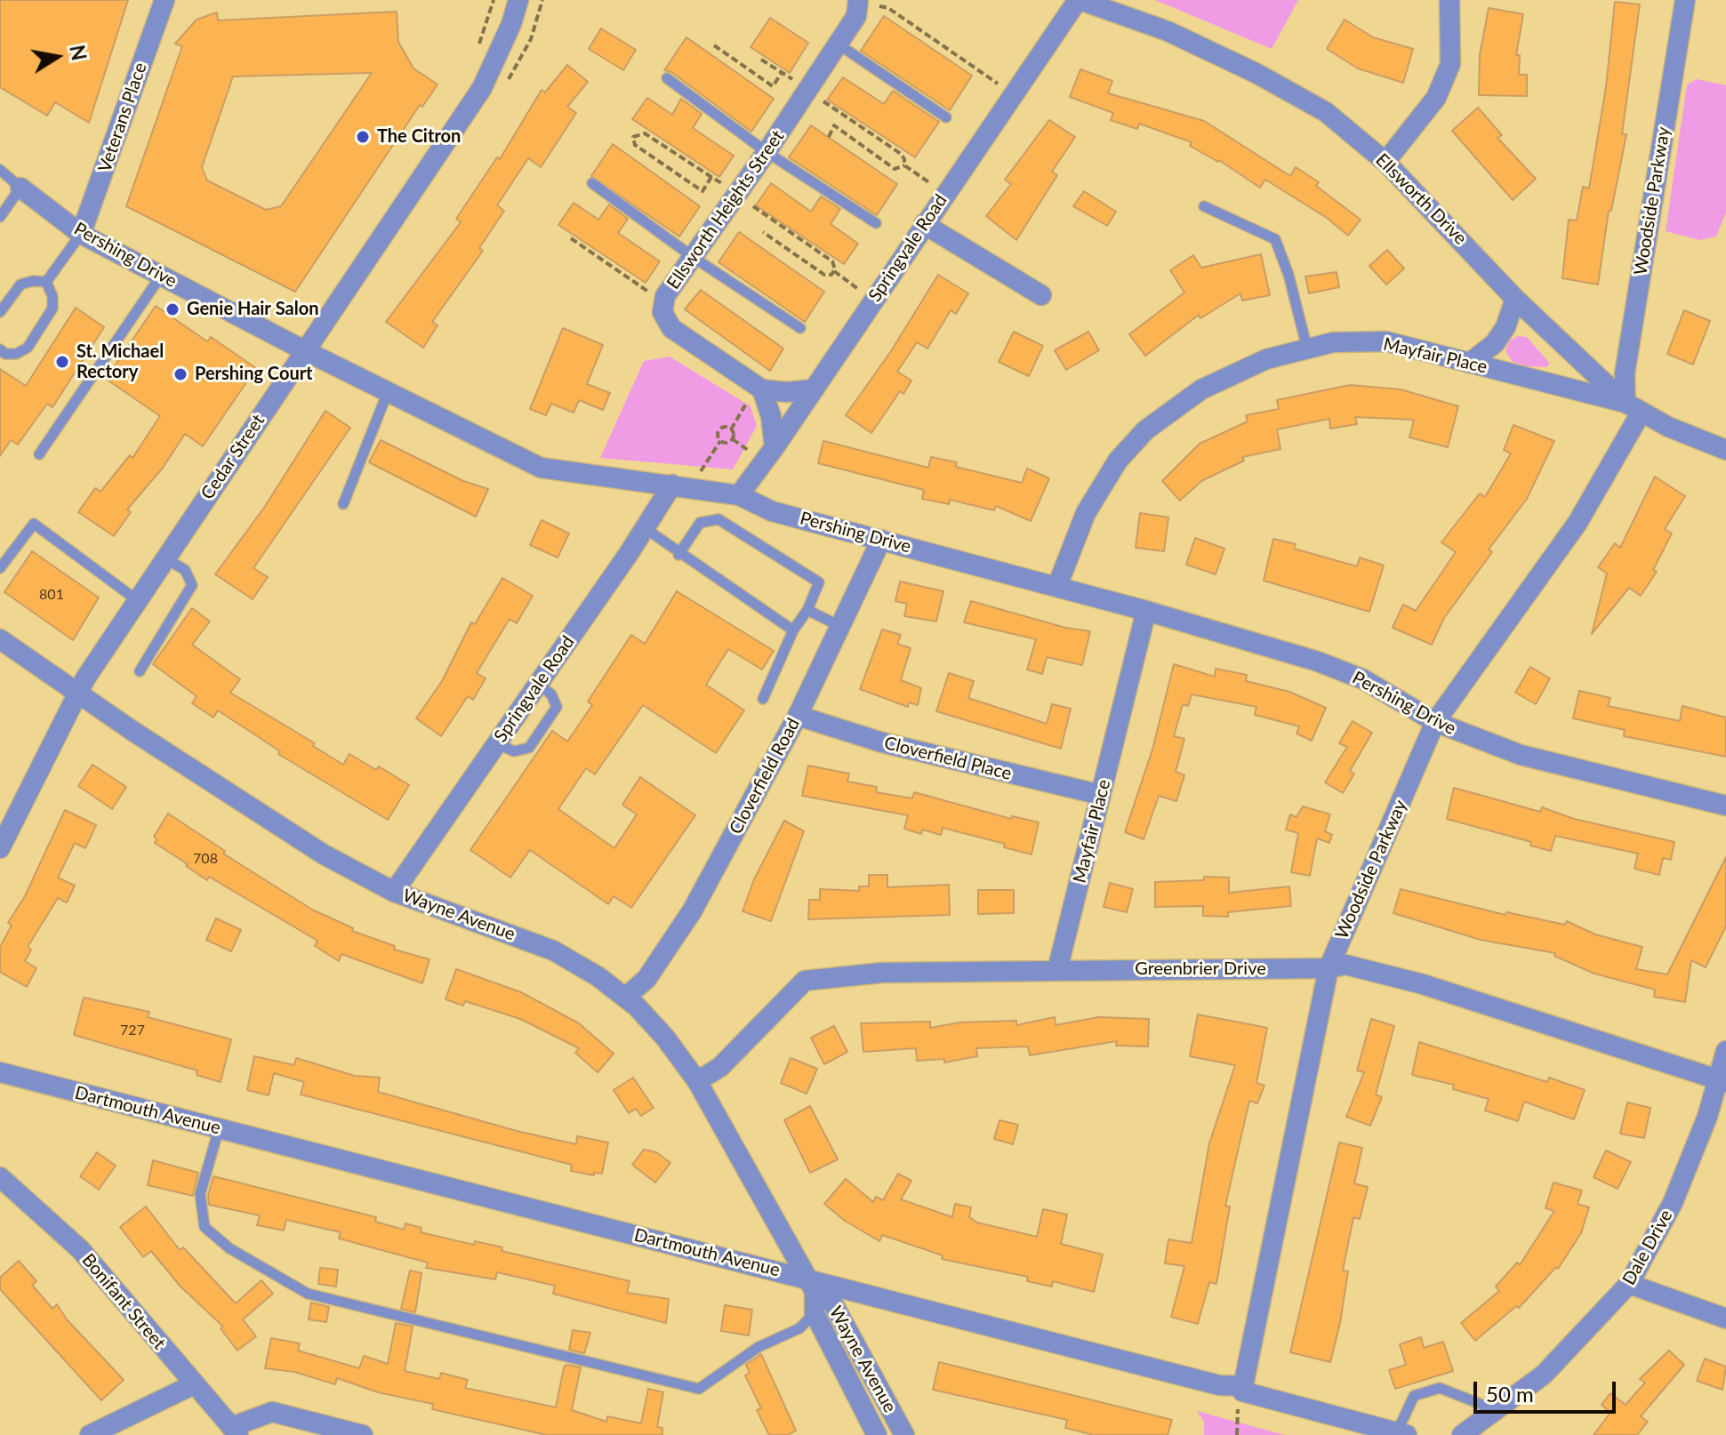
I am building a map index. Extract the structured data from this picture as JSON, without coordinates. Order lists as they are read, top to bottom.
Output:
{
  "streets": {
    "street": [
      "Veterans Place",
      "Ellsworth Drive",
      "Woodside Parkway",
      "Ellsworth Heights Street",
      "Springvale Road",
      "Pershing Drive",
      "Mayfair Place",
      "Cedar Street",
      "Cloverfield Place",
      "Cloverfield Road",
      "Wayne Avenue",
      "Greenbrier Drive",
      "Dartmouth Avenue",
      "Dale Drive",
      "Bonifant Street"
    ]
  },
  "crossings": [
    ["Veterans Place", "Pershing Drive"],
    ["Ellsworth Drive", "Woodside Parkway"],
    ["Ellsworth Drive", "Springvale Road"],
    ["Ellsworth Drive", "Mayfair Place"],
    ["Woodside Parkway", "Pershing Drive"],
    ["Woodside Parkway", "Mayfair Place"],
    ["Woodside Parkway", "Greenbrier Drive"],
    ["Woodside Parkway", "Dartmouth Avenue"],
    ["Springvale Road", "Pershing Drive"],
    ["Springvale Road", "Wayne Avenue"],
    ["Pershing Drive", "Mayfair Place"],
    ["Pershing Drive", "Cedar Street"],
    ["Pershing Drive", "Cloverfield Road"],
    ["Mayfair Place", "Cloverfield Place"],
    ["Mayfair Place", "Greenbrier Drive"],
    ["Cedar Street", "Wayne Avenue"],
    ["Cloverfield Place", "Cloverfield Road"],
    ["Cloverfield Road", "Wayne Avenue"],
    ["Wayne Avenue", "Greenbrier Drive"],
    ["Wayne Avenue", "Dartmouth Avenue"],
    ["Greenbrier Drive", "Dale Drive"]
  ],
  "places": [
    "The Citron",
    "Genie Hair Salon",
    "St. Michael Rectory",
    "Pershing Court"
  ],
  "house_numbers": ["801", "708", "727"],
  "scale_bar": "50 m",
  "north": "right"
}
